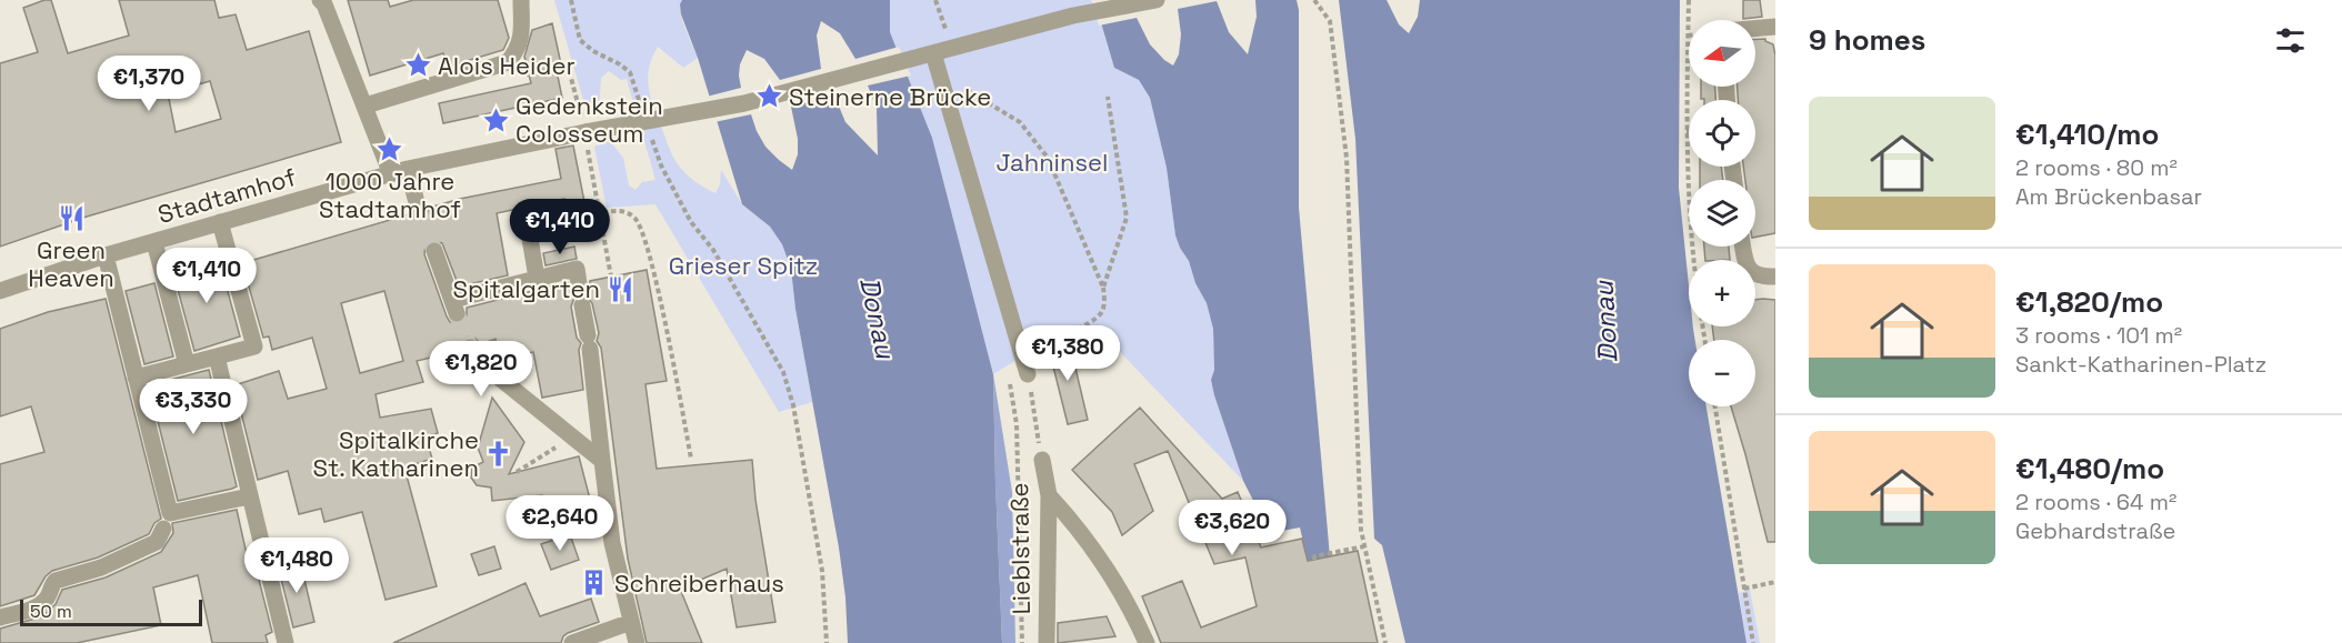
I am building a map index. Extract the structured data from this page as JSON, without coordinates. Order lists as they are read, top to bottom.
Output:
{
  "streets": {
    "street": ["Stadtamhof", "Lieblstraße"]
  },
  "water": ["Donau"],
  "parks": ["Jahninsel", "Grieser Spitz"],
  "places": {
    "place": [
      "Alois Heider",
      "Steinerne Brücke",
      "Gedenkstein Colosseum",
      "1000 Jahre Stadtamhof"
    ],
    "restaurant": ["Green Heaven", "Spitalgarten"],
    "church": ["Spitalkirche St. Katharinen"],
    "building": ["Schreiberhaus"]
  },
  "scale_bar": "50 m",
  "north": "left",
  "page": {
    "heading": "9 homes",
    "map_buttons": ["+", "−"],
    "price": [
      "€1,370",
      "€1,410",
      "€1,410",
      "€1,380",
      "€1,820",
      "€3,330",
      "€2,640",
      "€3,620",
      "€1,480"
    ],
    "list": [
      {
        "name": "€1,410/mo",
        "note": "2 rooms · 80 m² · Am Brückenbasar"
      },
      {
        "name": "€1,820/mo",
        "note": "3 rooms · 101 m² · Sankt-Katharinen-Platz"
      },
      {
        "name": "€1,480/mo",
        "note": "2 rooms · 64 m² · Gebhardstraße"
      }
    ],
    "scale": "50 m"
  }
}
